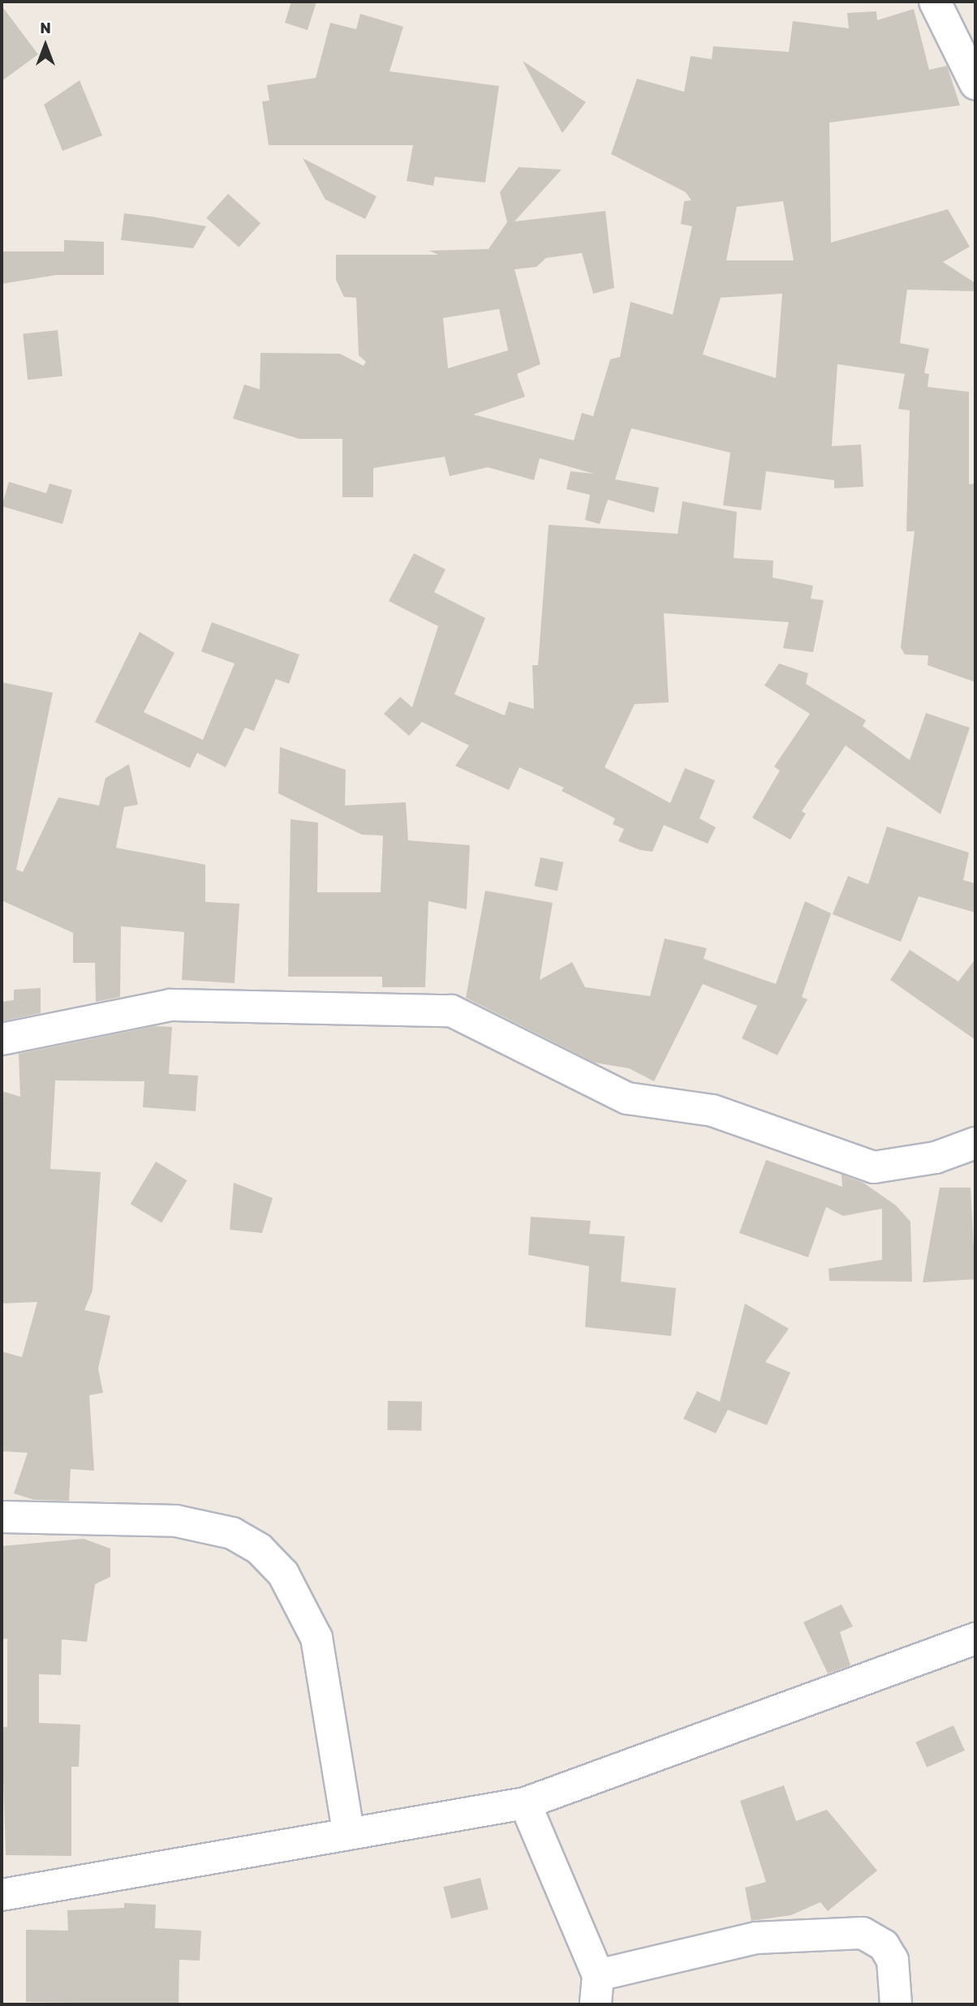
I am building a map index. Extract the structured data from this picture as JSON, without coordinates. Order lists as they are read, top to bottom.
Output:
{
  "north": "top"
}
